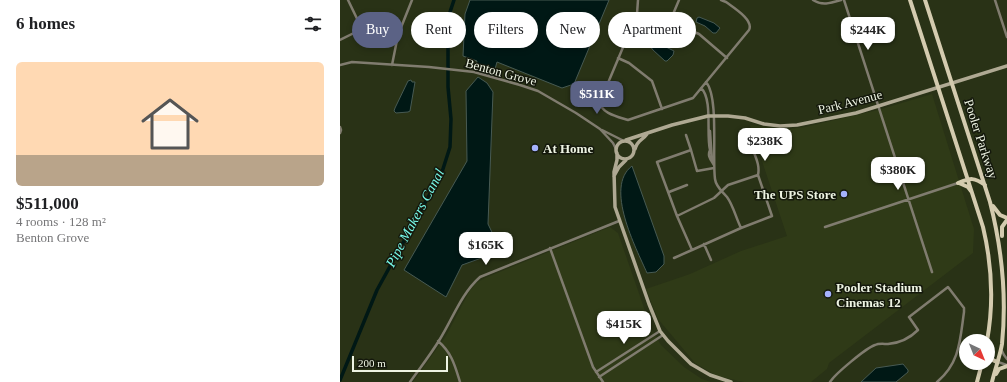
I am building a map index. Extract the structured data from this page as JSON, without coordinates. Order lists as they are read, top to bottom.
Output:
{
  "streets": {
    "main road": ["Pooler Parkway"],
    "street": ["Benton Grove", "Park Avenue"]
  },
  "crossings": [
    ["Benton Grove", "Park Avenue"],
    ["Park Avenue", "Pooler Parkway"]
  ],
  "water": ["Pipe Makers Canal"],
  "places": ["At Home", "The UPS Store", "Pooler Stadium Cinemas 12"],
  "scale_bar": "200 m",
  "north": "bottom right",
  "page": {
    "heading": "6 homes",
    "chip": [
      "Buy",
      "Rent",
      "Filters",
      "New",
      "Apartment"
    ],
    "price": [
      "$244K",
      "$511K",
      "$238K",
      "$380K",
      "$165K",
      "$415K"
    ],
    "list": [
      {
        "name": "$511,000",
        "note": "4 rooms · 128 m² · Benton Grove"
      }
    ],
    "scale": "200 m"
  }
}
